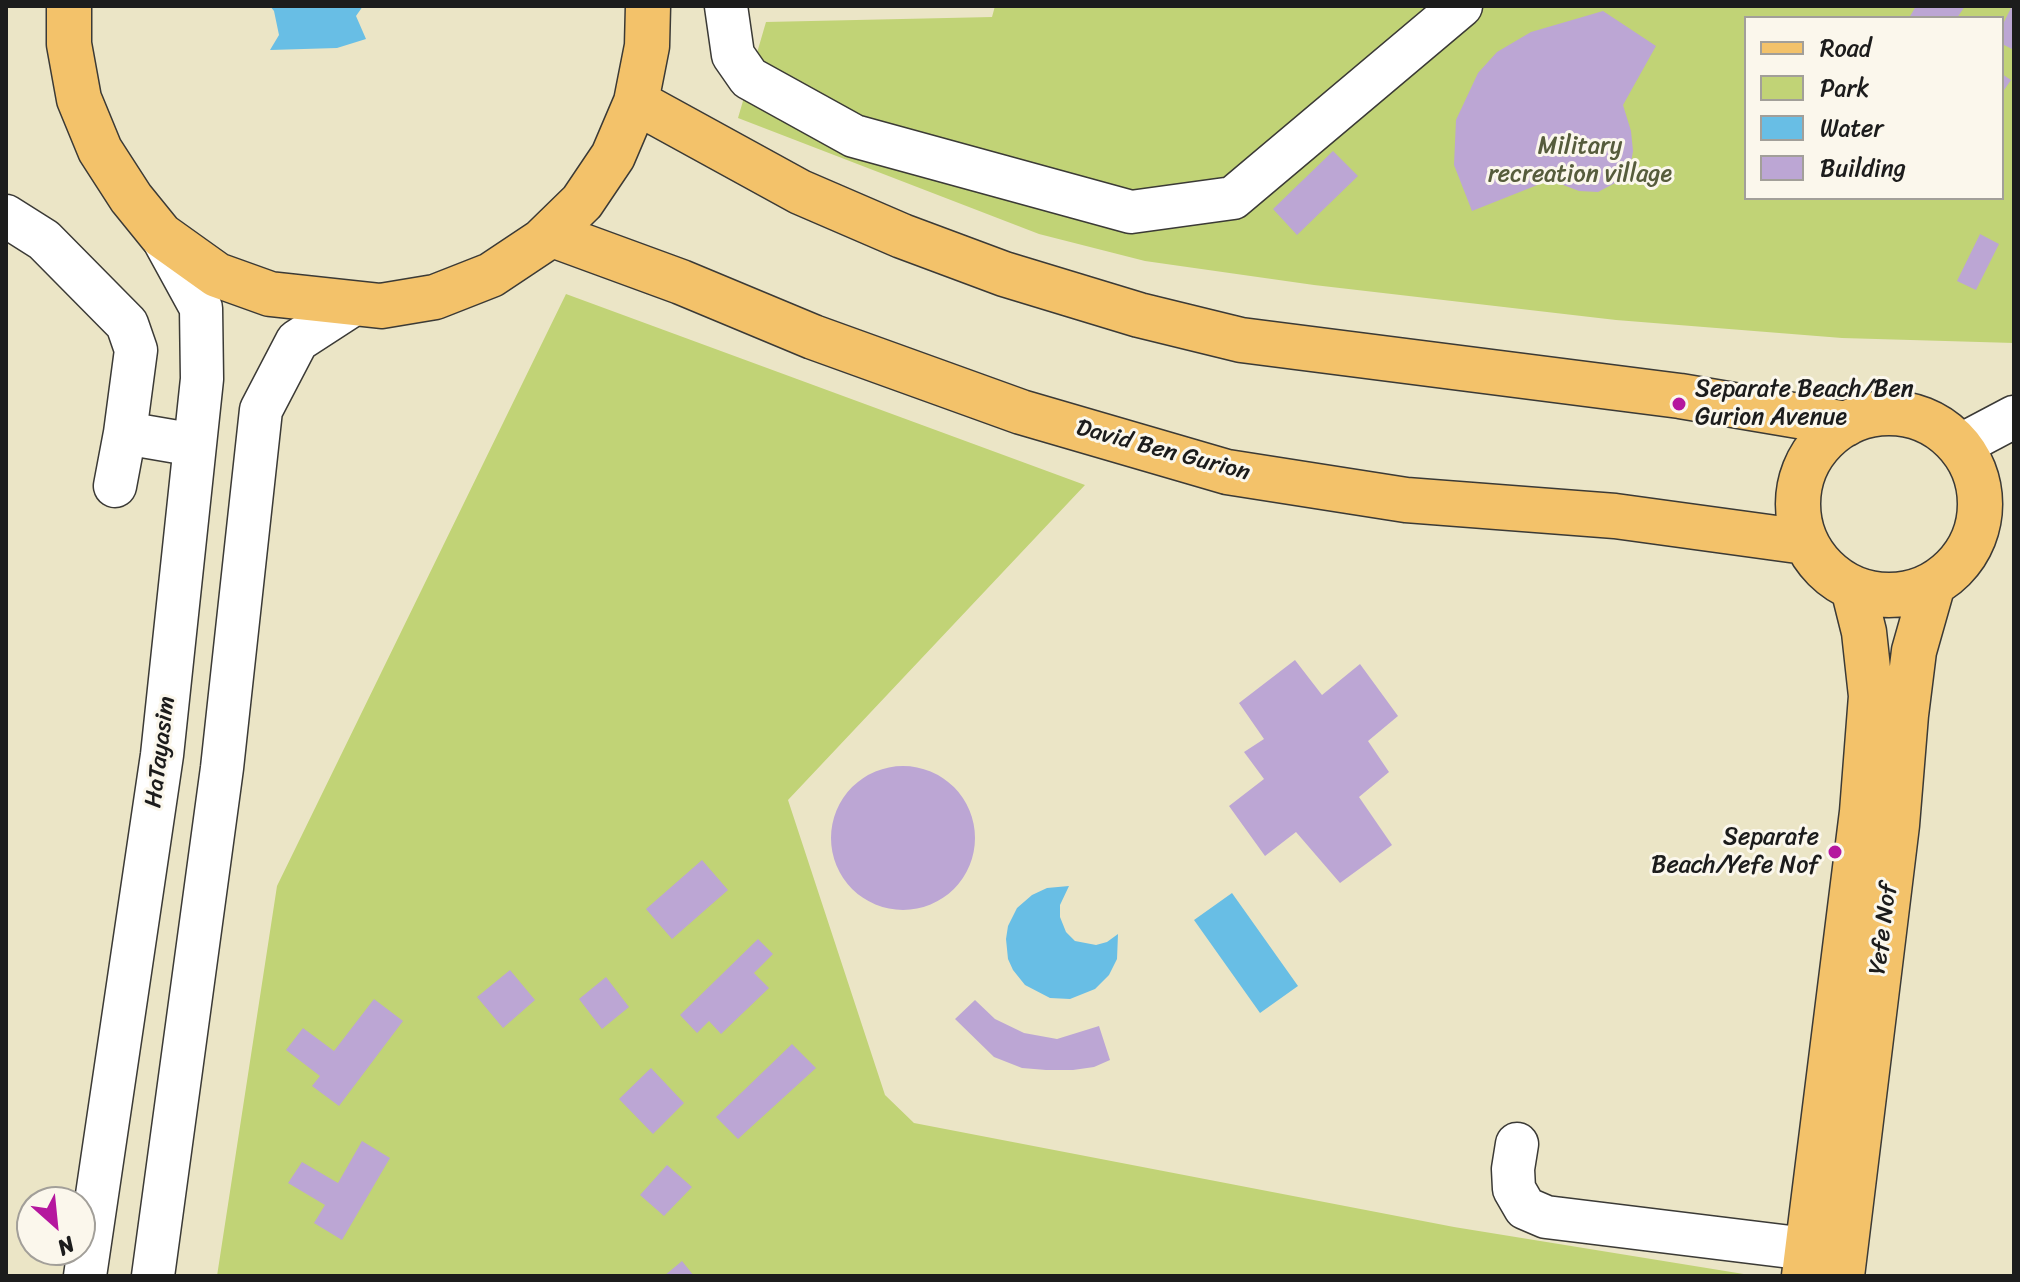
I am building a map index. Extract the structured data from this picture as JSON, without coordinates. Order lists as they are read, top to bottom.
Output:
{
  "streets": {
    "main road": ["David Ben Gurion", "Yefe Nof"],
    "street": ["HaTayasim"]
  },
  "crossings": [
    ["David Ben Gurion", "Yefe Nof"]
  ],
  "parks": ["Military recreation village"],
  "places": ["Separate Beach/Ben Gurion Avenue", "Separate Beach/Yefe Nof"],
  "legend": [
    "Road",
    "Park",
    "Water",
    "Building"
  ],
  "north": "bottom right"
}
